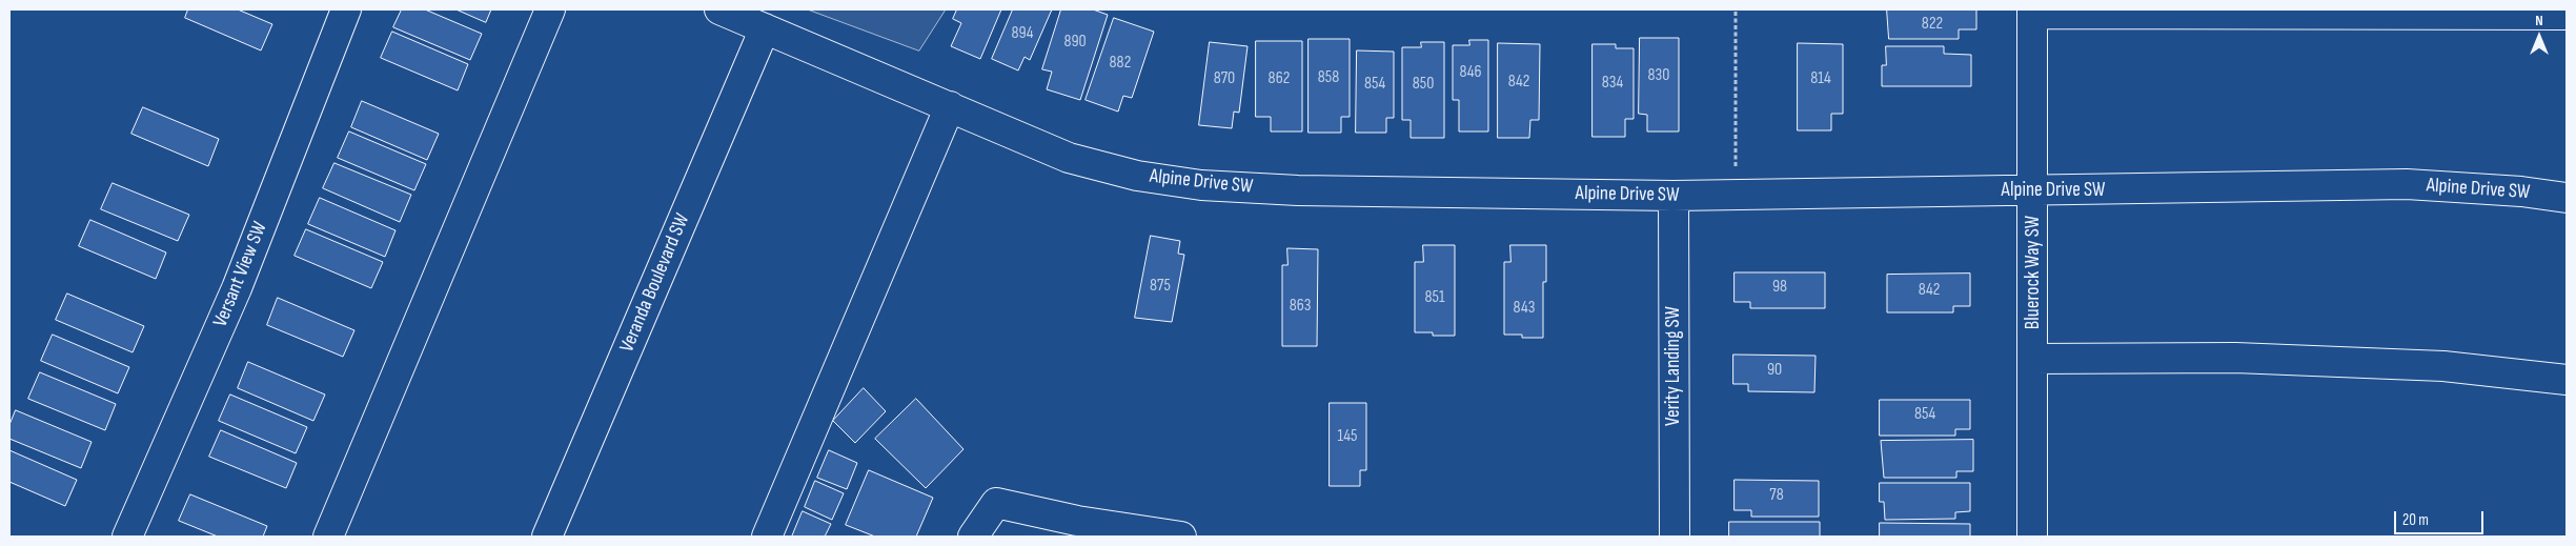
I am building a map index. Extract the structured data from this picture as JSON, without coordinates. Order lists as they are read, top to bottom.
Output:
{
  "streets": {
    "street": [
      "Alpine Drive SW",
      "Bluerock Way SW",
      "Versant View SW",
      "Veranda Boulevard SW",
      "Verity Landing SW"
    ]
  },
  "crossings": [
    ["Alpine Drive SW", "Bluerock Way SW"],
    ["Alpine Drive SW", "Veranda Boulevard SW"],
    ["Alpine Drive SW", "Verity Landing SW"]
  ],
  "house_numbers": [
    "822",
    "894",
    "890",
    "882",
    "846",
    "830",
    "858",
    "870",
    "862",
    "814",
    "842",
    "834",
    "854",
    "850",
    "875",
    "98",
    "842",
    "851",
    "863",
    "843",
    "90",
    "854",
    "145",
    "78"
  ],
  "scale_bar": "20 m",
  "north": "top"
}
